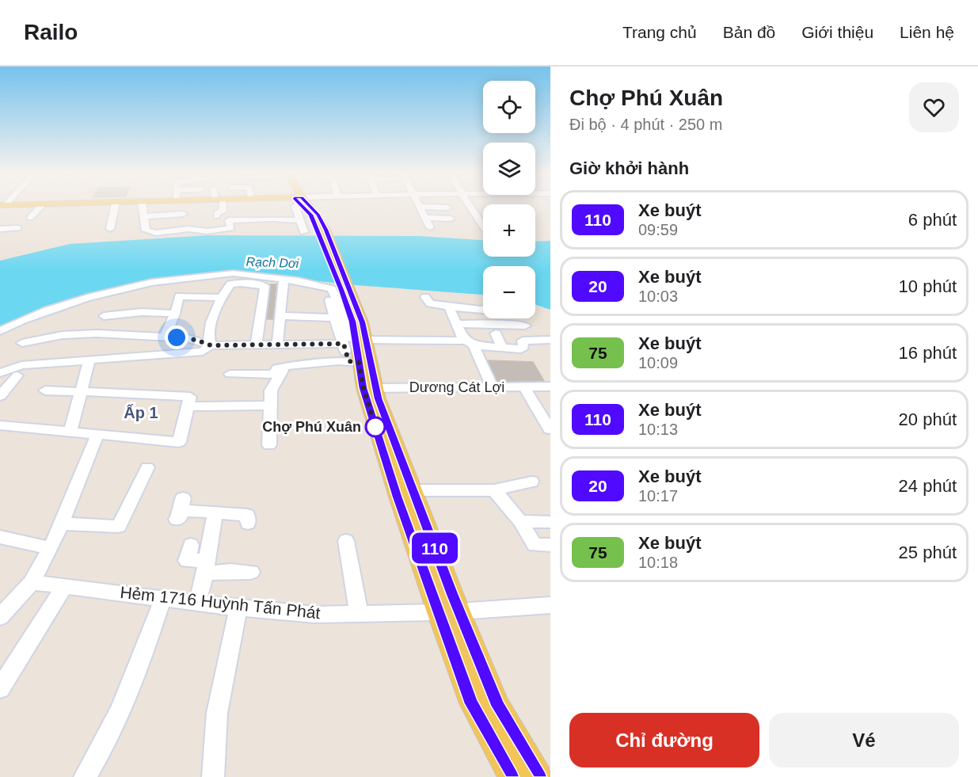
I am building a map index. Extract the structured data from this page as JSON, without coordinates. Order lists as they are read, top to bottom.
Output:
{
  "streets": {
    "street": ["Dương Cát Lợi", "Hẻm 1716 Huỳnh Tấn Phát"]
  },
  "districts": ["Ấp 1"],
  "water": ["Rạch Dơi"],
  "places": ["Chợ Phú Xuân"],
  "lines": ["bus line 110"],
  "page": {
    "header": "Railo",
    "nav": [
      "Trang chủ",
      "Bản đồ",
      "Giới thiệu",
      "Liên hệ"
    ],
    "on_map": "110",
    "heading": [
      ["Chợ Phú Xuân", "Đi bộ · 4 phút · 250 m"],
      "Giờ khởi hành"
    ],
    "map_buttons": ["+", "−"],
    "list": [
      {
        "mark": "110",
        "name": "Xe buýt",
        "note": "09:59",
        "value": "6 phút"
      },
      {
        "mark": "20",
        "name": "Xe buýt",
        "note": "10:03",
        "value": "10 phút"
      },
      {
        "mark": "75",
        "name": "Xe buýt",
        "note": "10:09",
        "value": "16 phút"
      },
      {
        "mark": "110",
        "name": "Xe buýt",
        "note": "10:13",
        "value": "20 phút"
      },
      {
        "mark": "20",
        "name": "Xe buýt",
        "note": "10:17",
        "value": "24 phút"
      },
      {
        "mark": "75",
        "name": "Xe buýt",
        "note": "10:18",
        "value": "25 phút"
      }
    ],
    "buttons": ["Chỉ đường", "Vé"]
  }
}
